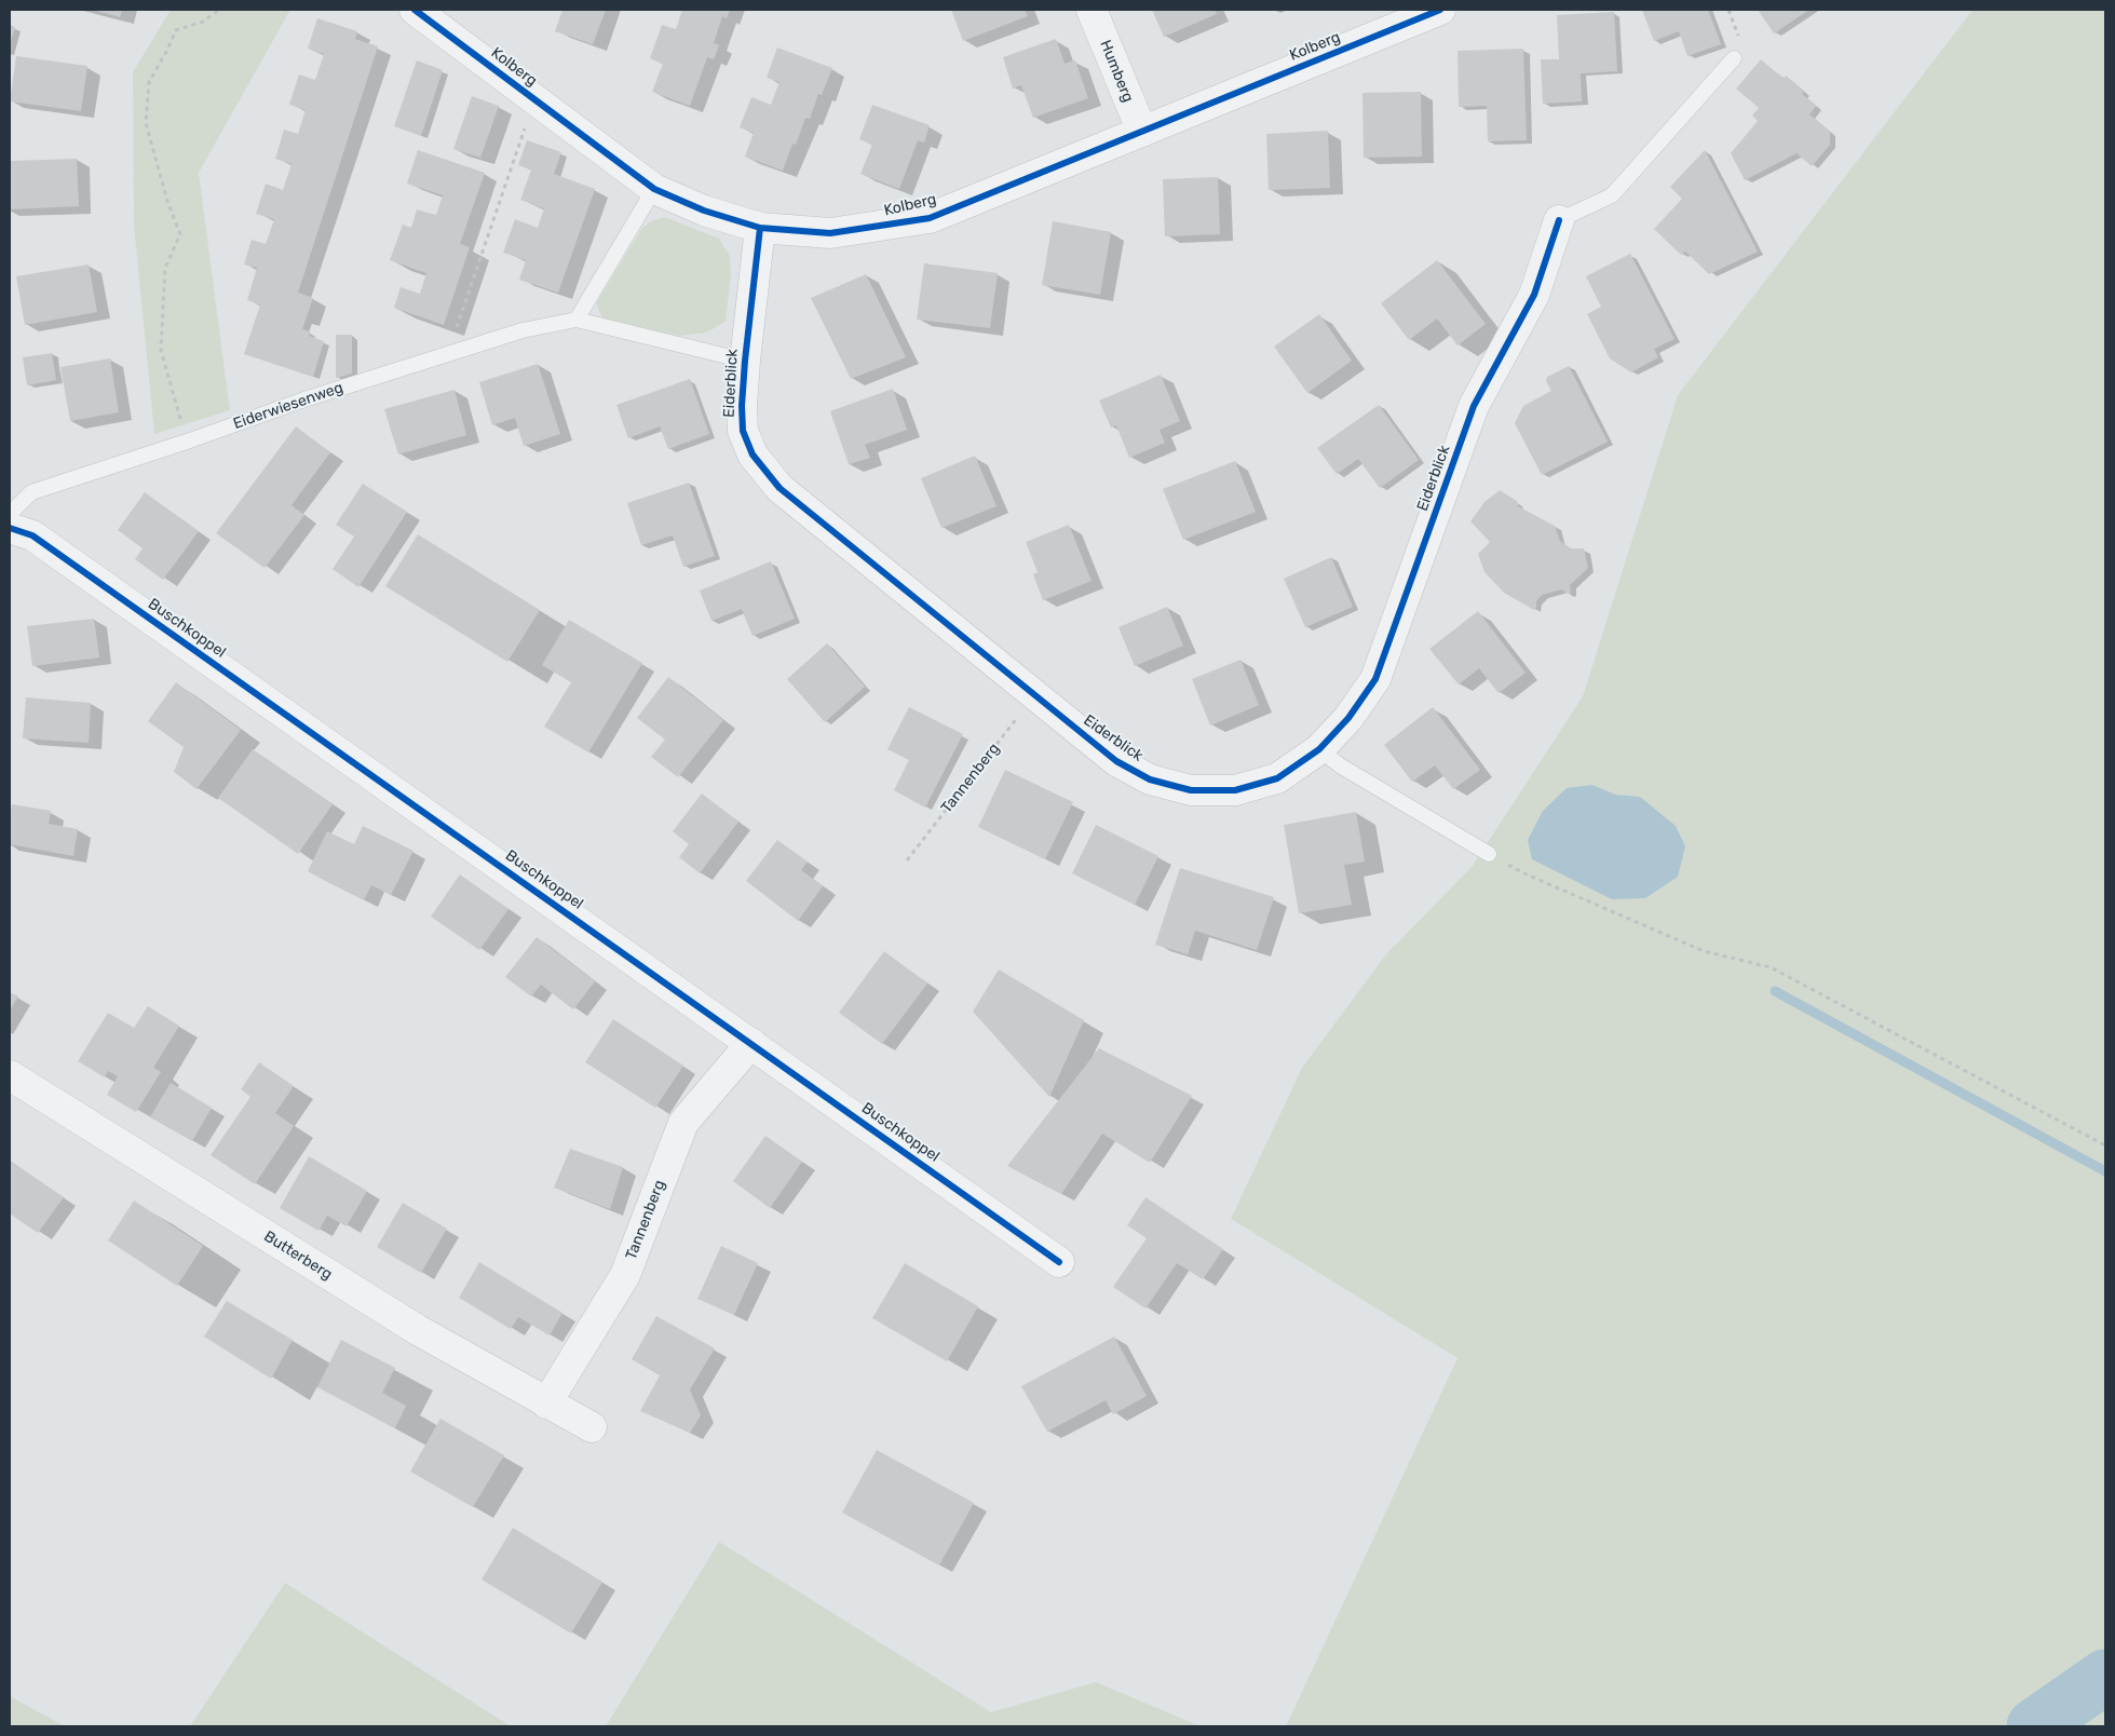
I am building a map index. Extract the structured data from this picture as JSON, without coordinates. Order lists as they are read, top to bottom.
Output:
{
  "streets": {
    "street": [
      "Kolberg",
      "Humberg",
      "Eiderblick",
      "Buschkoppel",
      "Tannenberg",
      "Butterberg"
    ],
    "lane": ["Eiderwiesenweg"]
  },
  "crossings": [
    ["Kolberg", "Humberg"],
    ["Kolberg", "Eiderblick"],
    ["Eiderblick", "Tannenberg"],
    ["Buschkoppel", "Tannenberg"],
    ["Tannenberg", "Butterberg"]
  ]
}
